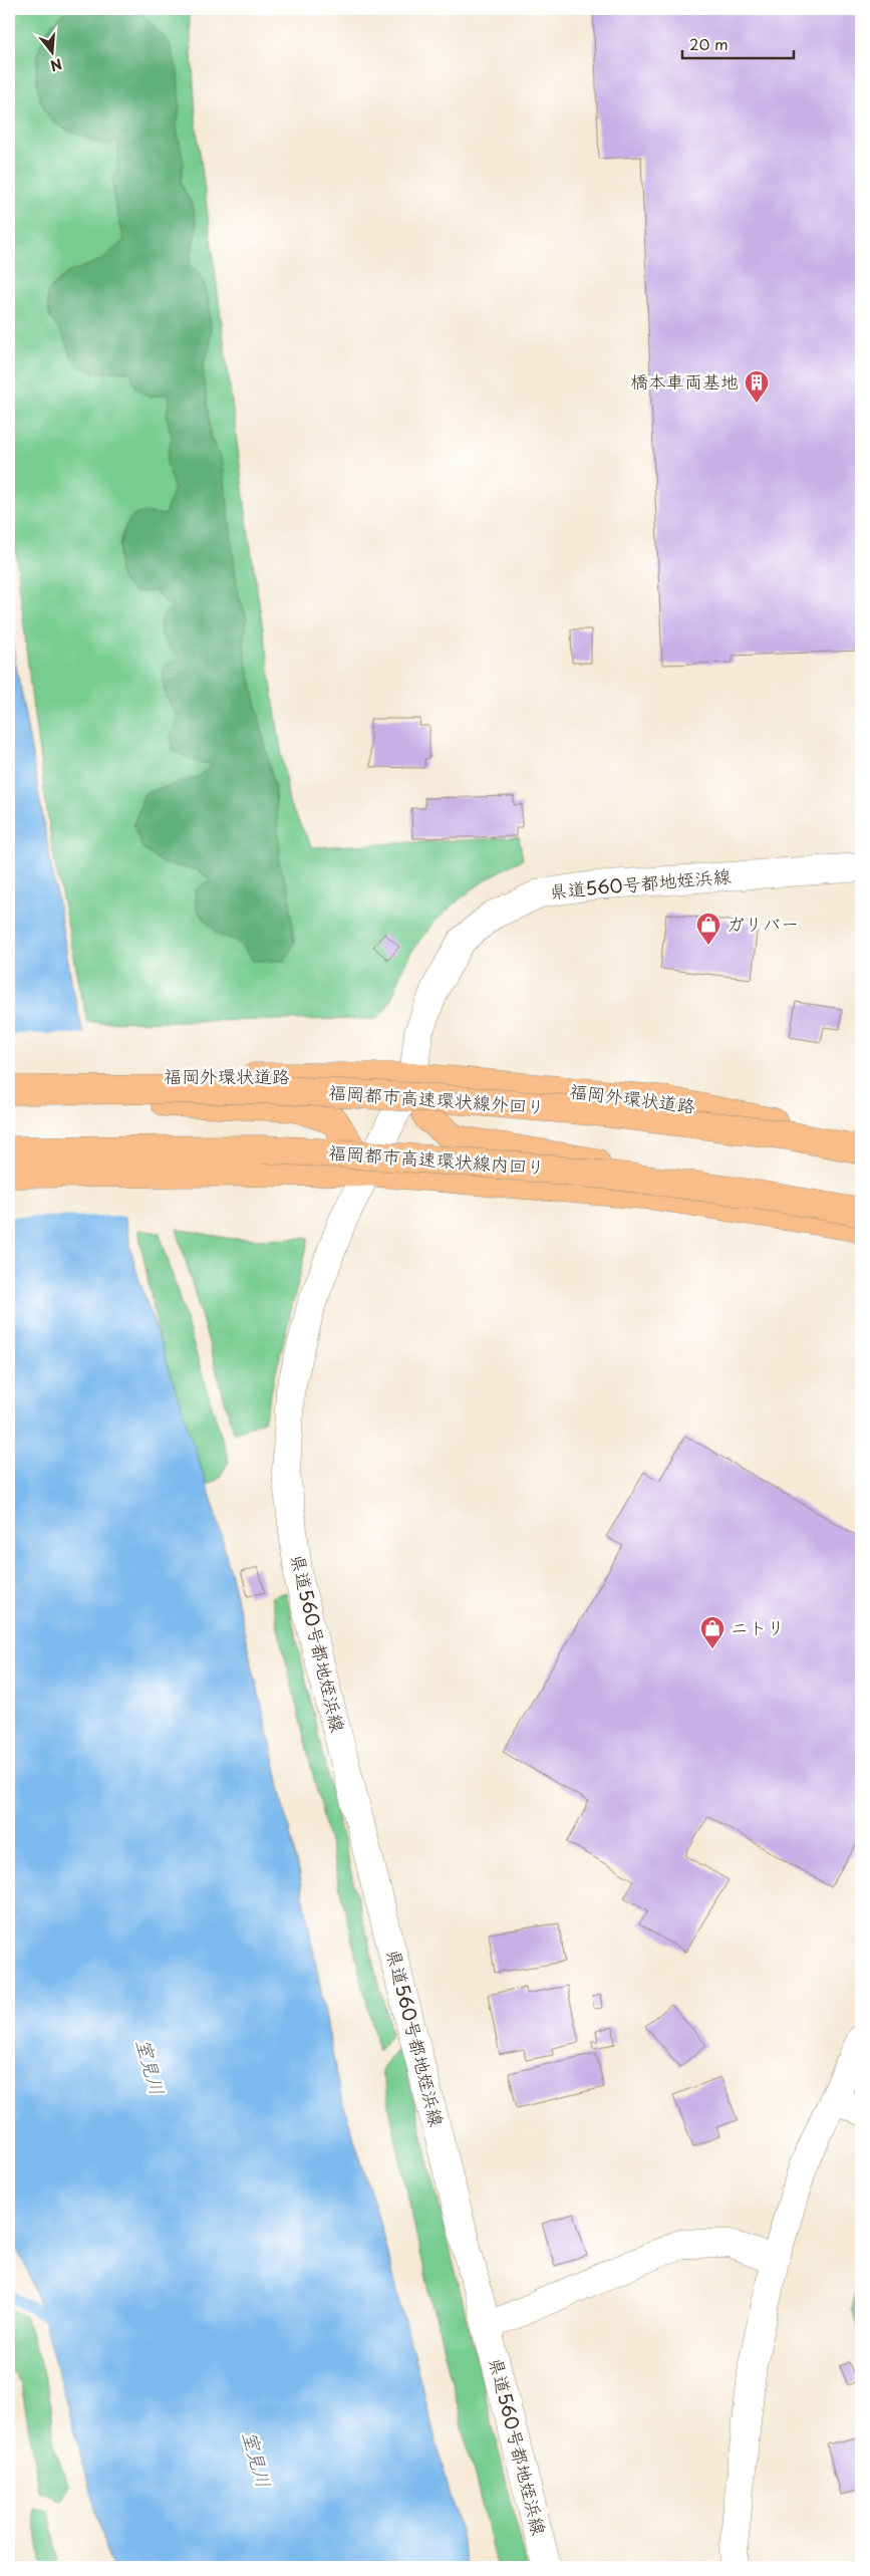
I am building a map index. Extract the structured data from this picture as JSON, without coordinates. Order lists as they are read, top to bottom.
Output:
{
  "streets": {
    "highway": ["福岡外環状道路", "福岡都市高速環状線外回り", "福岡都市高速環状線内回り"],
    "street": ["県道560号都地姪浜線"]
  },
  "crossings": [
    ["県道560号都地姪浜線", "福岡外環状道路"]
  ],
  "water": ["室見川"],
  "places": {
    "building": ["橋本車両基地"],
    "shop": ["ガリバー", "ニトリ"]
  },
  "scale_bar": "20 m",
  "north": "bottom"
}
